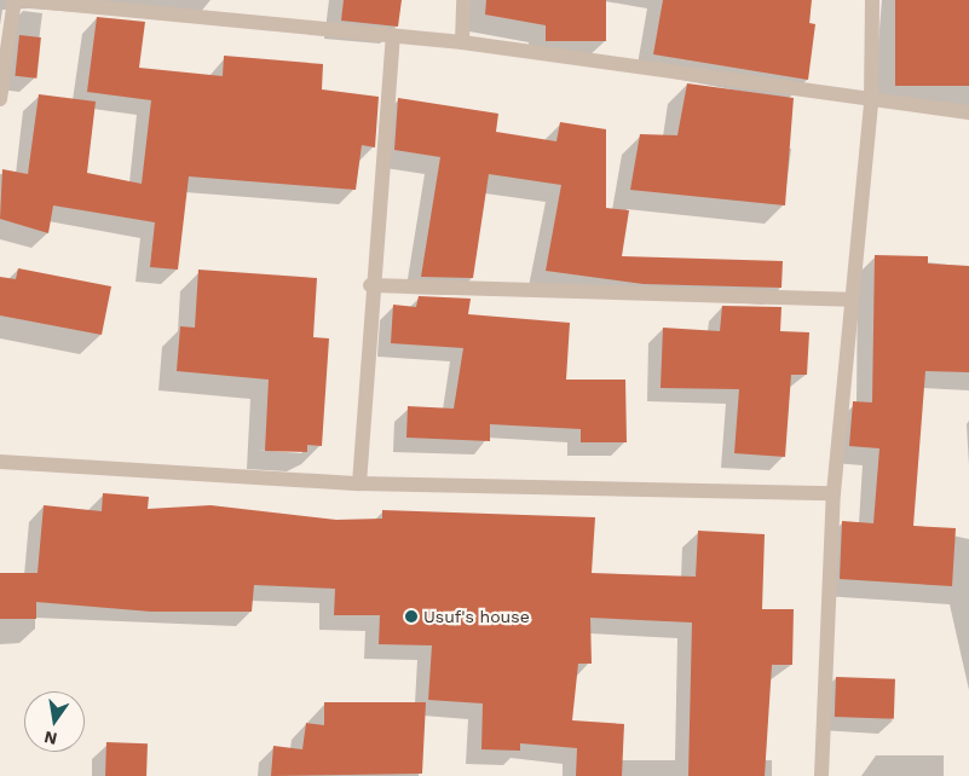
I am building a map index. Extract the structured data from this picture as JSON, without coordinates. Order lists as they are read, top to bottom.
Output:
{
  "places": ["Usuf's house"],
  "north": "bottom"
}
